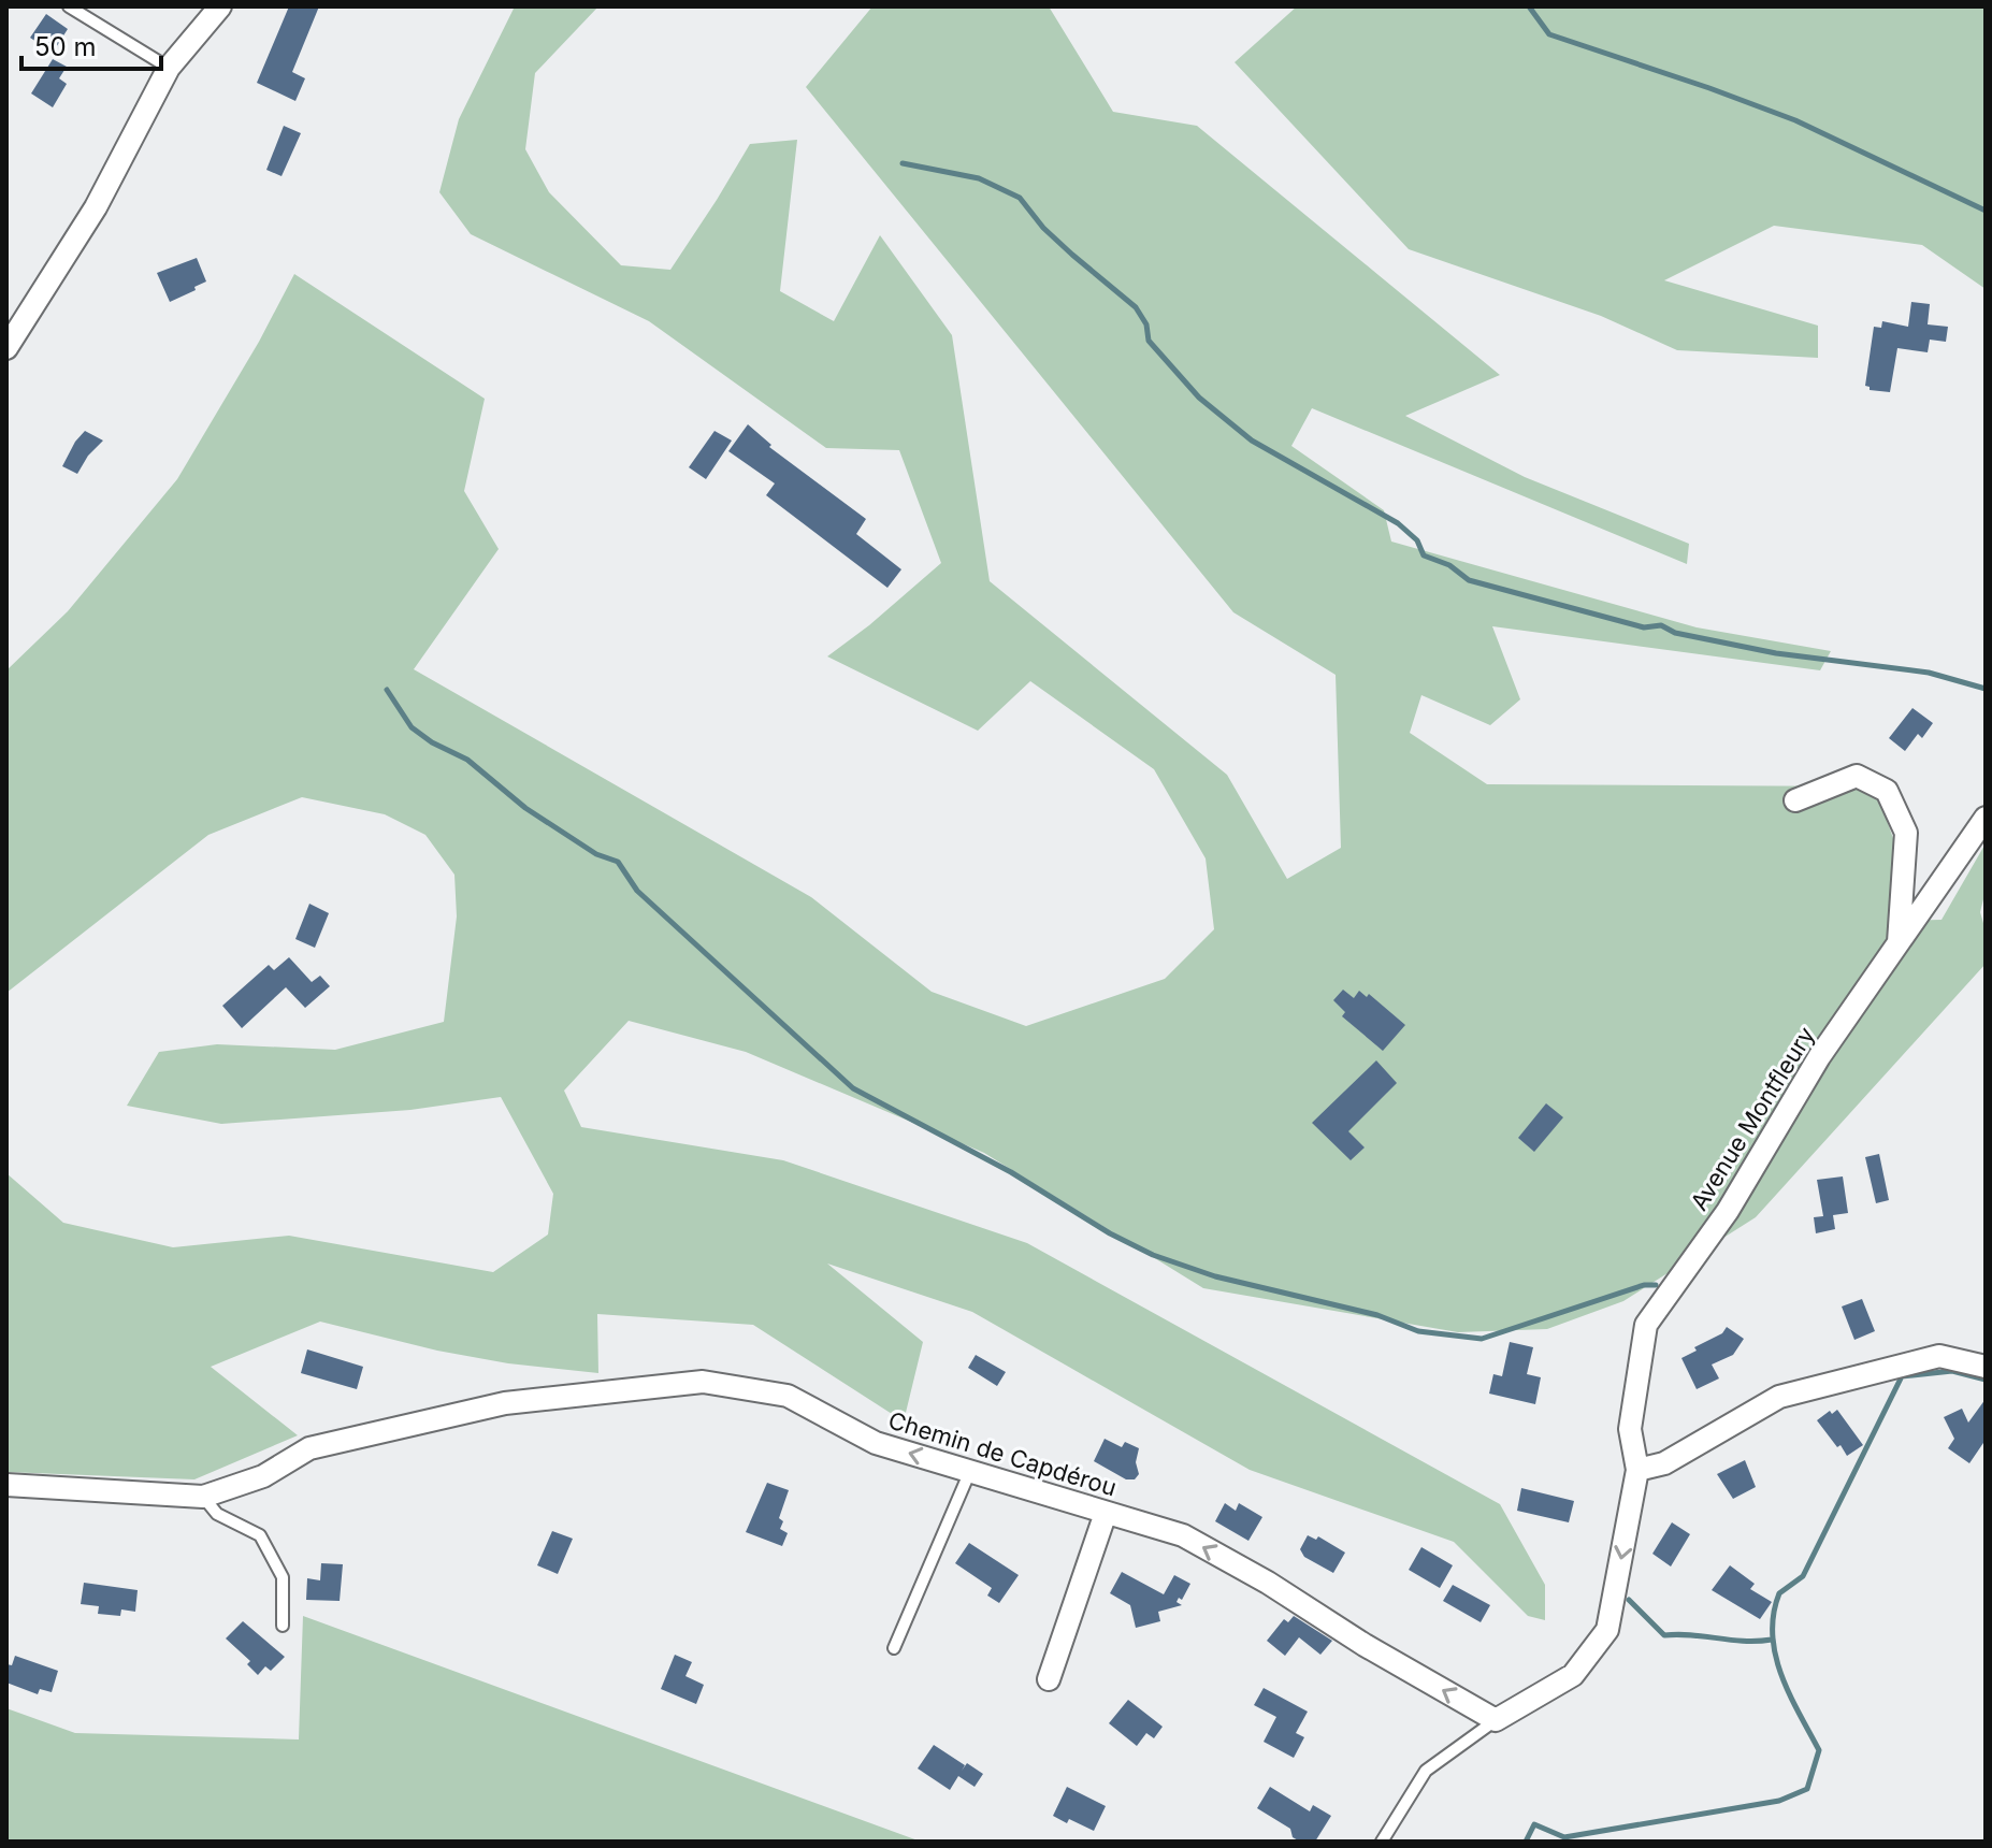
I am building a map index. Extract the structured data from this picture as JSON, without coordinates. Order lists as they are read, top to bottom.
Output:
{
  "streets": {
    "street": ["Avenue Montfleury", "Chemin de Capdérou"]
  },
  "one_way": ["Chemin de Capdérou"],
  "scale_bar": "50 m"
}
